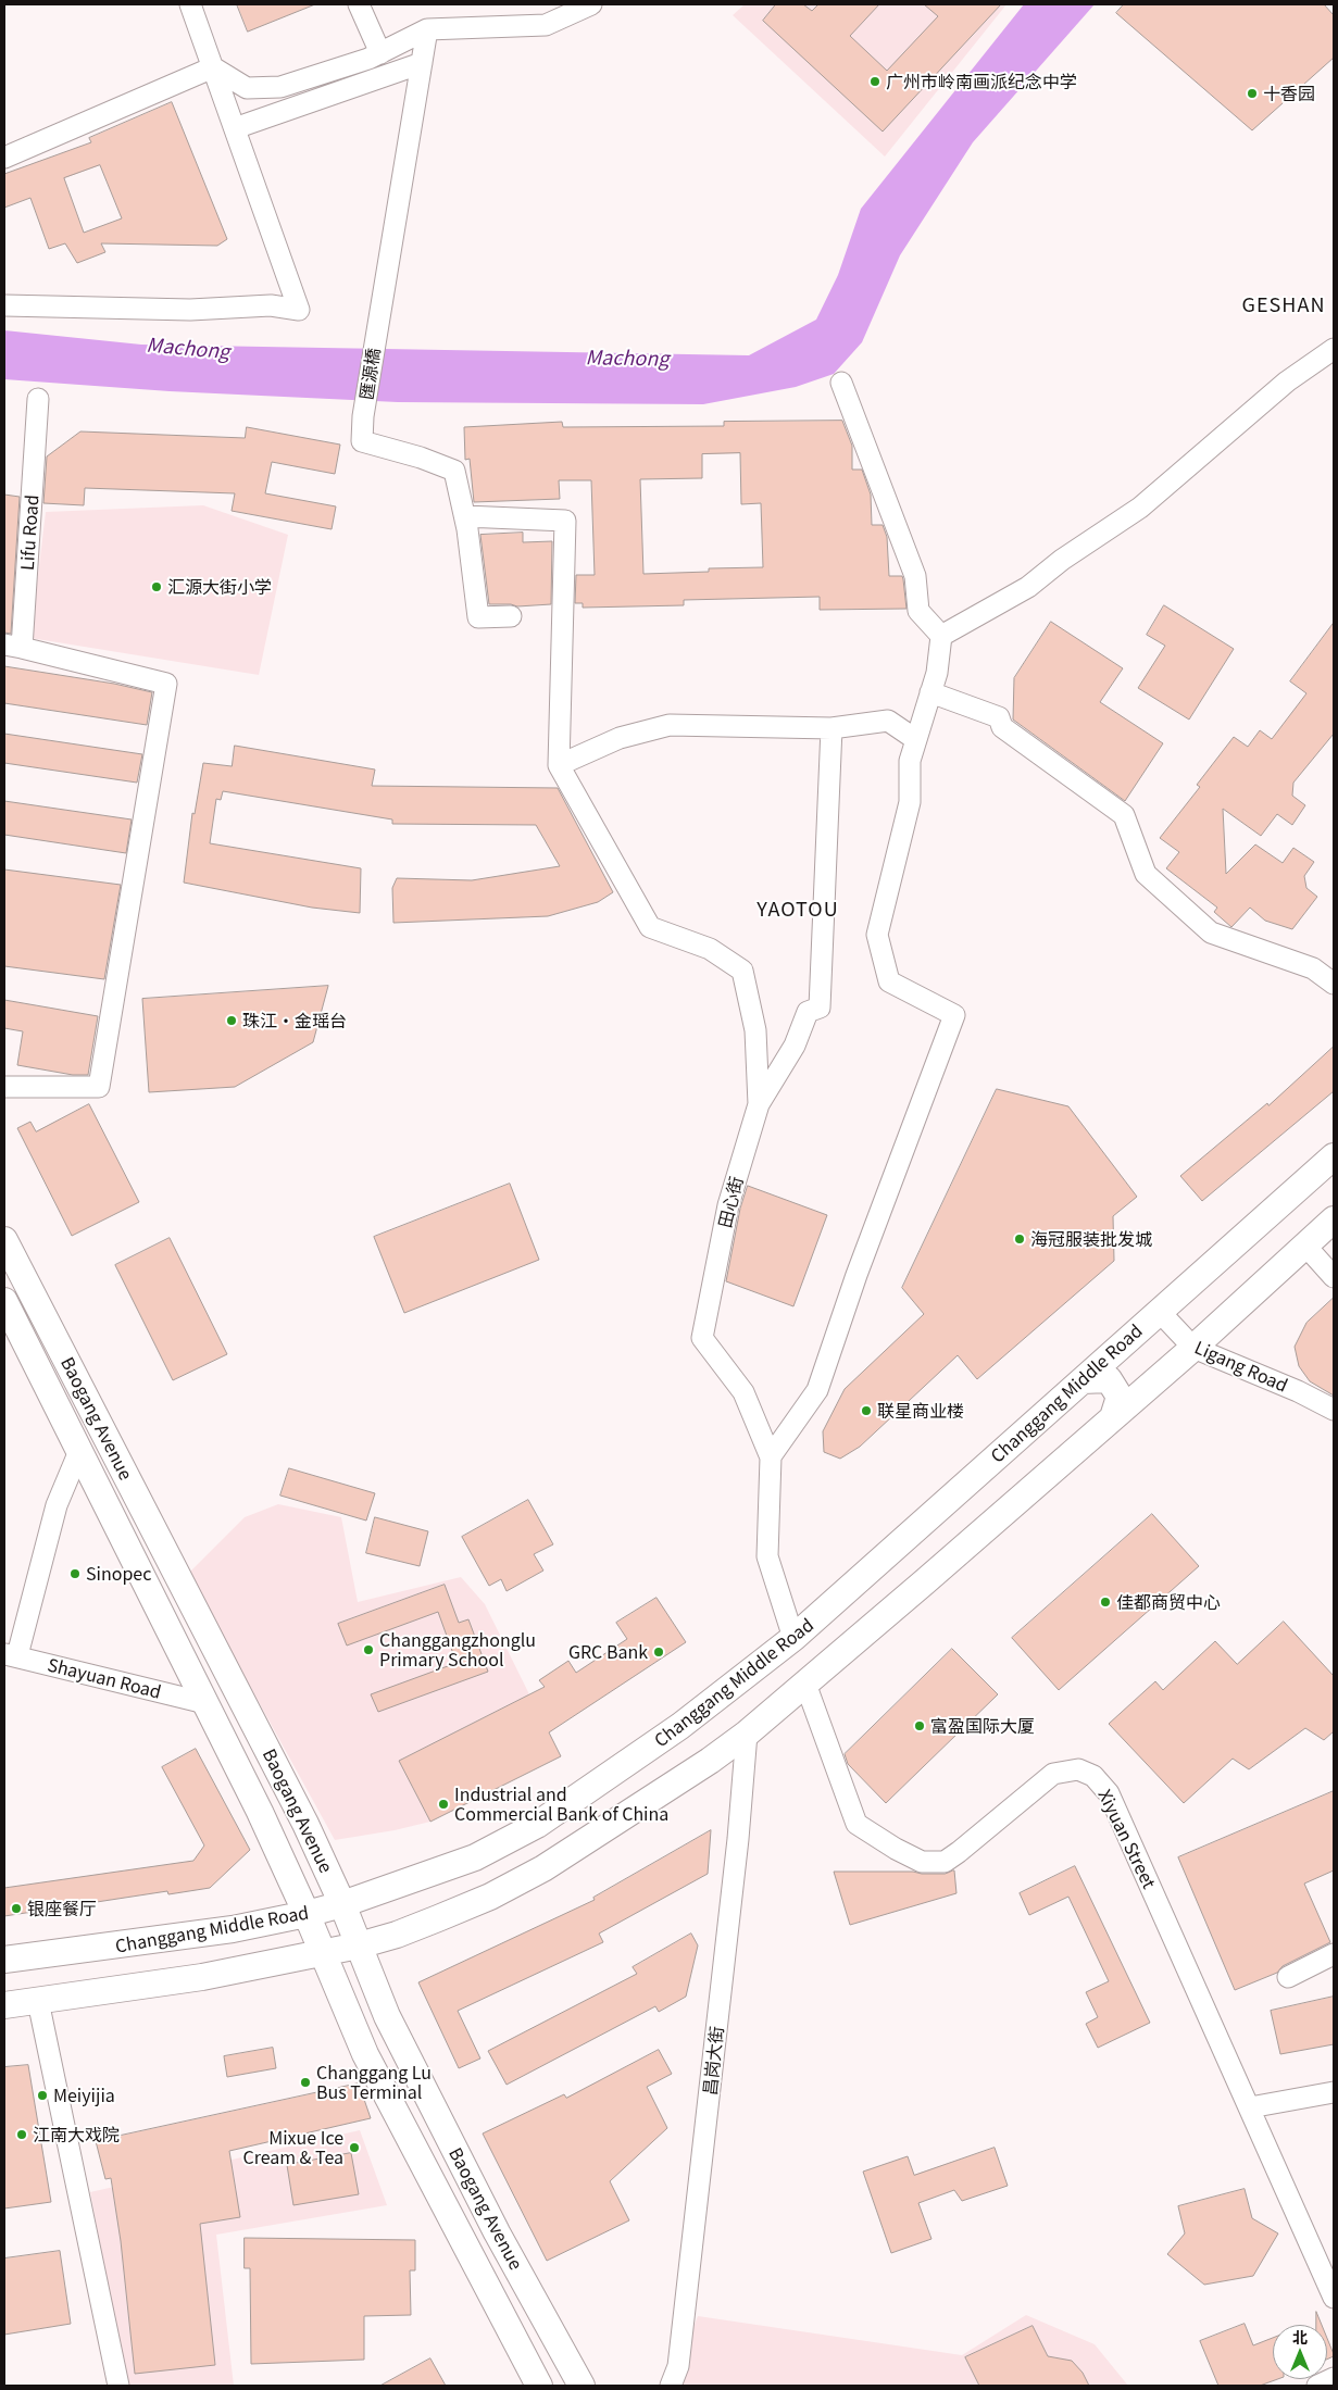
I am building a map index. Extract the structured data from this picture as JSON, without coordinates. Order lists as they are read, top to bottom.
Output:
{
  "streets": {
    "main road": ["Changgang Middle Road", "Baogang Avenue"],
    "street": [
      "匯源橋",
      "Lifu Road",
      "田心街",
      "Ligang Road",
      "Shayuan Road",
      "Xiyuan Street",
      "昌岗大街"
    ]
  },
  "crossings": [
    ["田心街", "Changgang Middle Road"],
    ["Ligang Road", "Changgang Middle Road"],
    ["Changgang Middle Road", "Baogang Avenue"],
    ["Baogang Avenue", "Shayuan Road"]
  ],
  "districts": ["GESHAN", "YAOTOU"],
  "water": ["Machong"],
  "places": [
    "广州市岭南画派纪念中学",
    "十香园",
    "汇源大街小学",
    "珠江·金瑶台",
    "海冠服装批发城",
    "联星商业楼",
    "Sinopec",
    "佳都商贸中心",
    "Changgangzhonglu Primary School",
    "GRC Bank",
    "富盈国际大厦",
    "Industrial and Commercial Bank of China",
    "银座餐厅",
    "Changgang Lu Bus Terminal",
    "Meiyijia",
    "江南大戏院",
    "Mixue Ice Cream & Tea"
  ],
  "north": "top"
}
